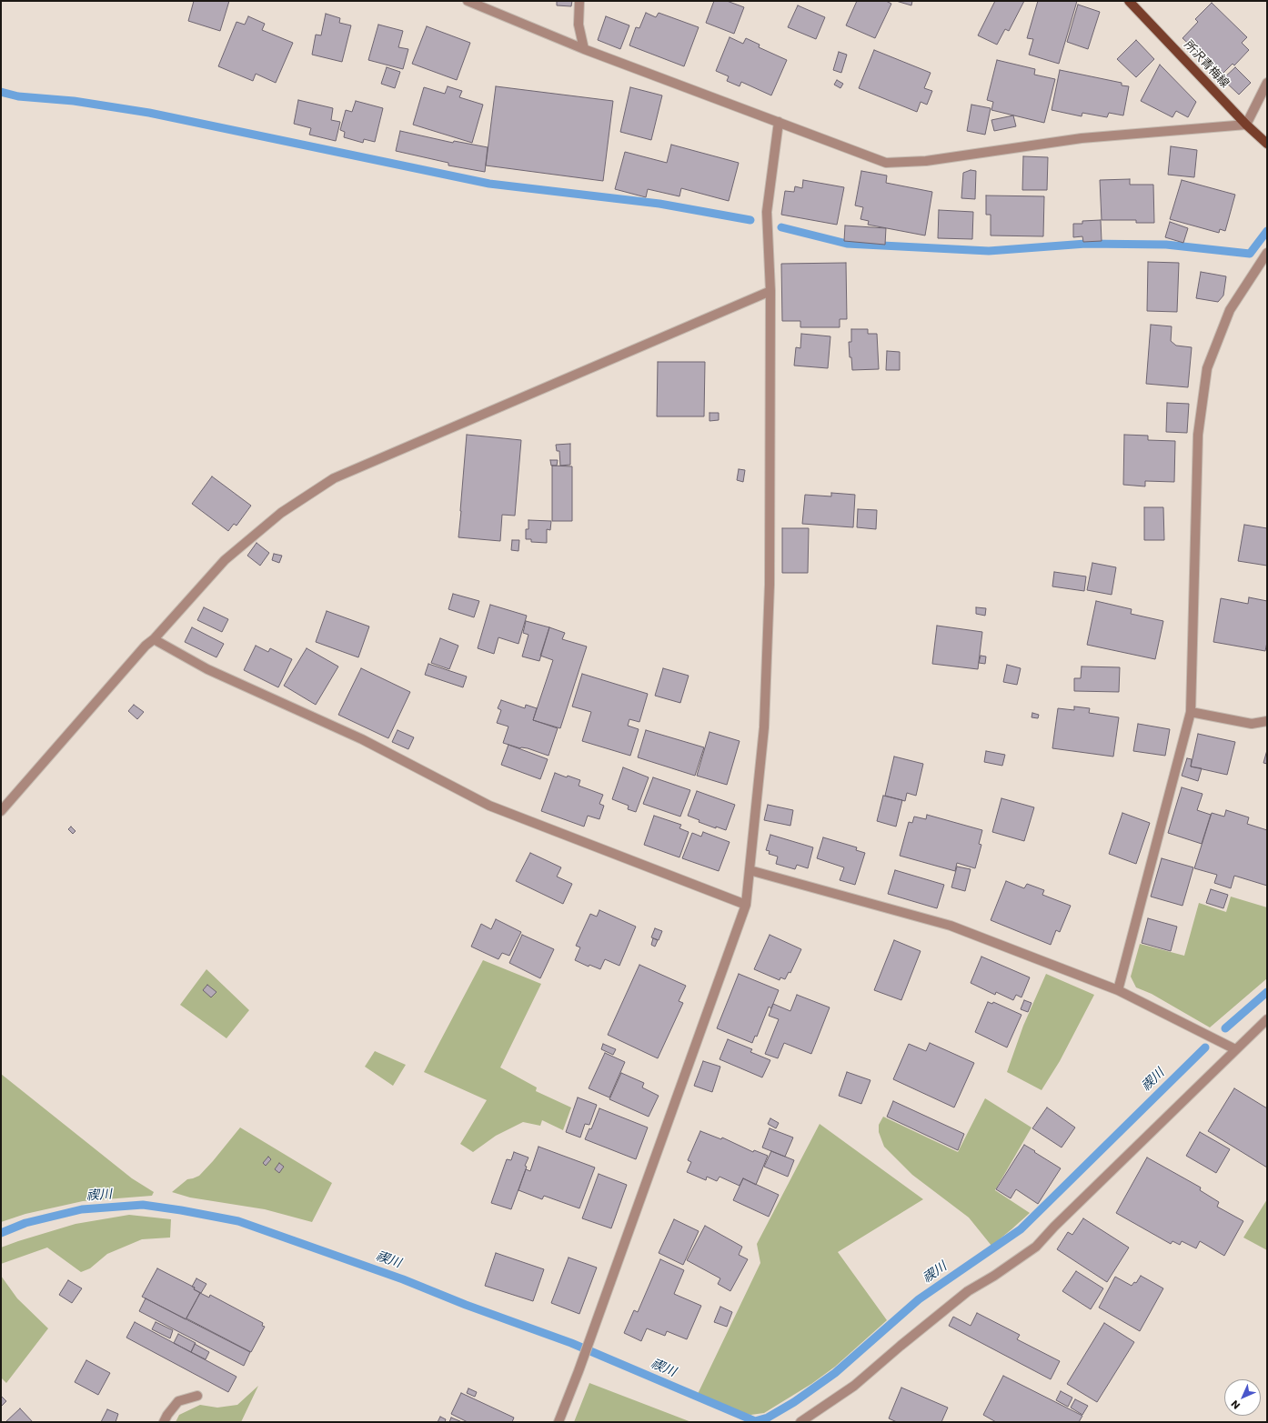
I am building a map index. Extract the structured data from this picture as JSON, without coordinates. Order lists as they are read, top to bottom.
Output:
{
  "streets": {
    "main road": ["所沢青梅線"]
  },
  "water": ["禊川"],
  "north": "bottom left"
}
